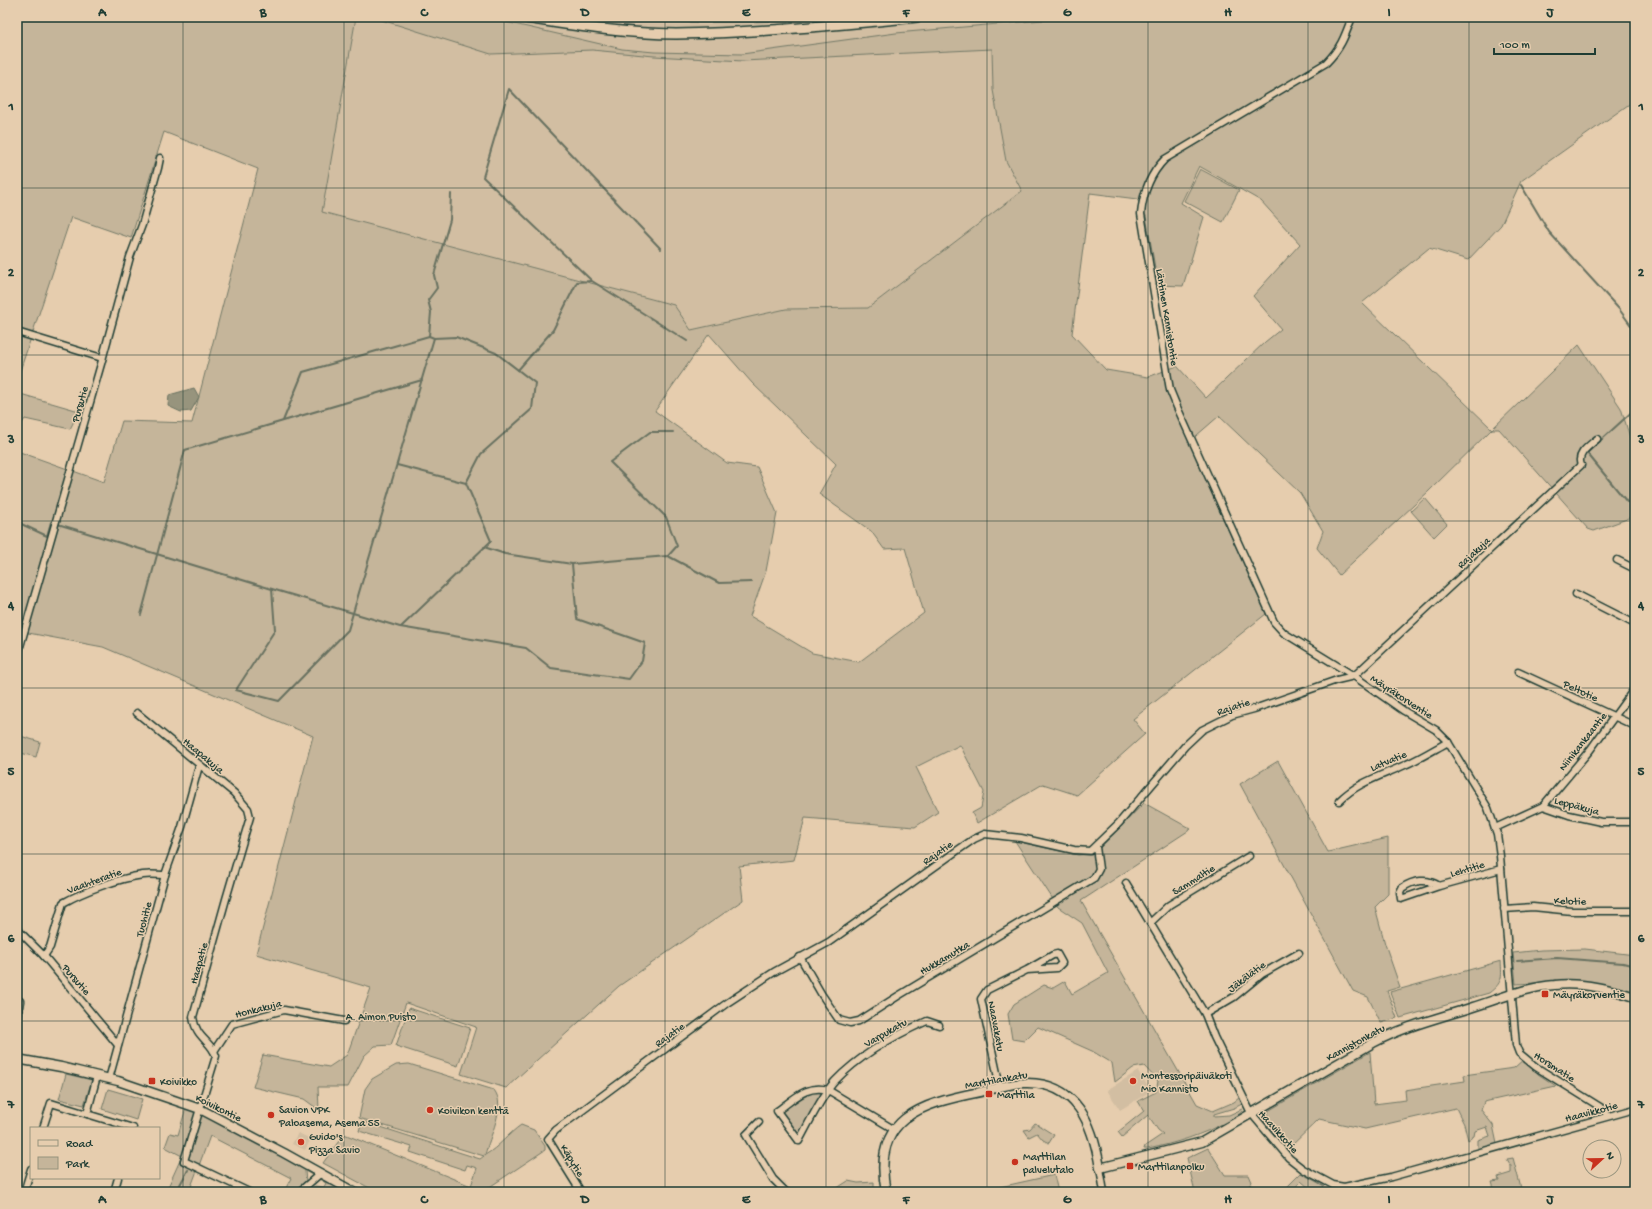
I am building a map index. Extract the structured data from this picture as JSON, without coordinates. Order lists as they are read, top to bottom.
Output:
{
  "streets": {
    "street": [
      "Läntinen Kannistontie",
      "Pursutie",
      "Rajakuja",
      "Peltotie",
      "Mäyräkorventie",
      "Rajatie",
      "Niinikankaantie",
      "Haapakuja",
      "Latvatie",
      "Leppäkuja",
      "Lehtitie",
      "Sammaltie",
      "Vaahteratie",
      "Kelotie",
      "Tuohitie",
      "Hukkamutka",
      "Haapatie",
      "Jäkälätie",
      "Honkakuja",
      "Naavakatu",
      "Varpukatu",
      "Kannistonkatu",
      "Horsmatie",
      "Marttilankatu",
      "Koivikontie",
      "Haavikkotie",
      "Käpytie"
    ]
  },
  "crossings": [
    ["Läntinen Kannistontie", "Mäyräkorventie"],
    ["Pursutie", "Vaahteratie"],
    ["Pursutie", "Tuohitie"],
    ["Rajakuja", "Mäyräkorventie"],
    ["Rajakuja", "Rajatie"],
    ["Peltotie", "Niinikankaantie"],
    ["Mäyräkorventie", "Rajatie"],
    ["Mäyräkorventie", "Latvatie"],
    ["Mäyräkorventie", "Leppäkuja"],
    ["Mäyräkorventie", "Lehtitie"],
    ["Mäyräkorventie", "Kelotie"],
    ["Mäyräkorventie", "Kannistonkatu"],
    ["Mäyräkorventie", "Horsmatie"],
    ["Rajatie", "Hukkamutka"],
    ["Rajatie", "Käpytie"],
    ["Niinikankaantie", "Leppäkuja"],
    ["Haapakuja", "Tuohitie"],
    ["Haapakuja", "Haapatie"],
    ["Sammaltie", "Haavikkotie"],
    ["Vaahteratie", "Tuohitie"],
    ["Tuohitie", "Koivikontie"],
    ["Haapatie", "Honkakuja"],
    ["Jäkälätie", "Haavikkotie"],
    ["Naavakatu", "Marttilankatu"],
    ["Varpukatu", "Marttilankatu"],
    ["Kannistonkatu", "Horsmatie"],
    ["Kannistonkatu", "Marttilankatu"],
    ["Kannistonkatu", "Haavikkotie"],
    ["Horsmatie", "Haavikkotie"]
  ],
  "parks": ["A. Aimon Puisto"],
  "places": {
    "transit": [
      "Mäyräkorventie",
      "Koivikko",
      "Marttila",
      "Marttilanpolku"
    ],
    "other": [
      "Montessoripäiväkoti Mio Kannisto",
      "Koivikon kenttä",
      "Savion VPK Paloasema, Asema 55",
      "Guido's Pizza Savio",
      "Marttilan palvelutalo"
    ]
  },
  "legend": ["Road", "Park"],
  "scale_bar": "100 m",
  "north": "right",
  "grid": {
    "columns": [
      "A",
      "B",
      "C",
      "D",
      "E",
      "F",
      "G",
      "H",
      "I",
      "J"
    ],
    "rows": [
      "1",
      "2",
      "3",
      "4",
      "5",
      "6",
      "7"
    ]
  }
}
